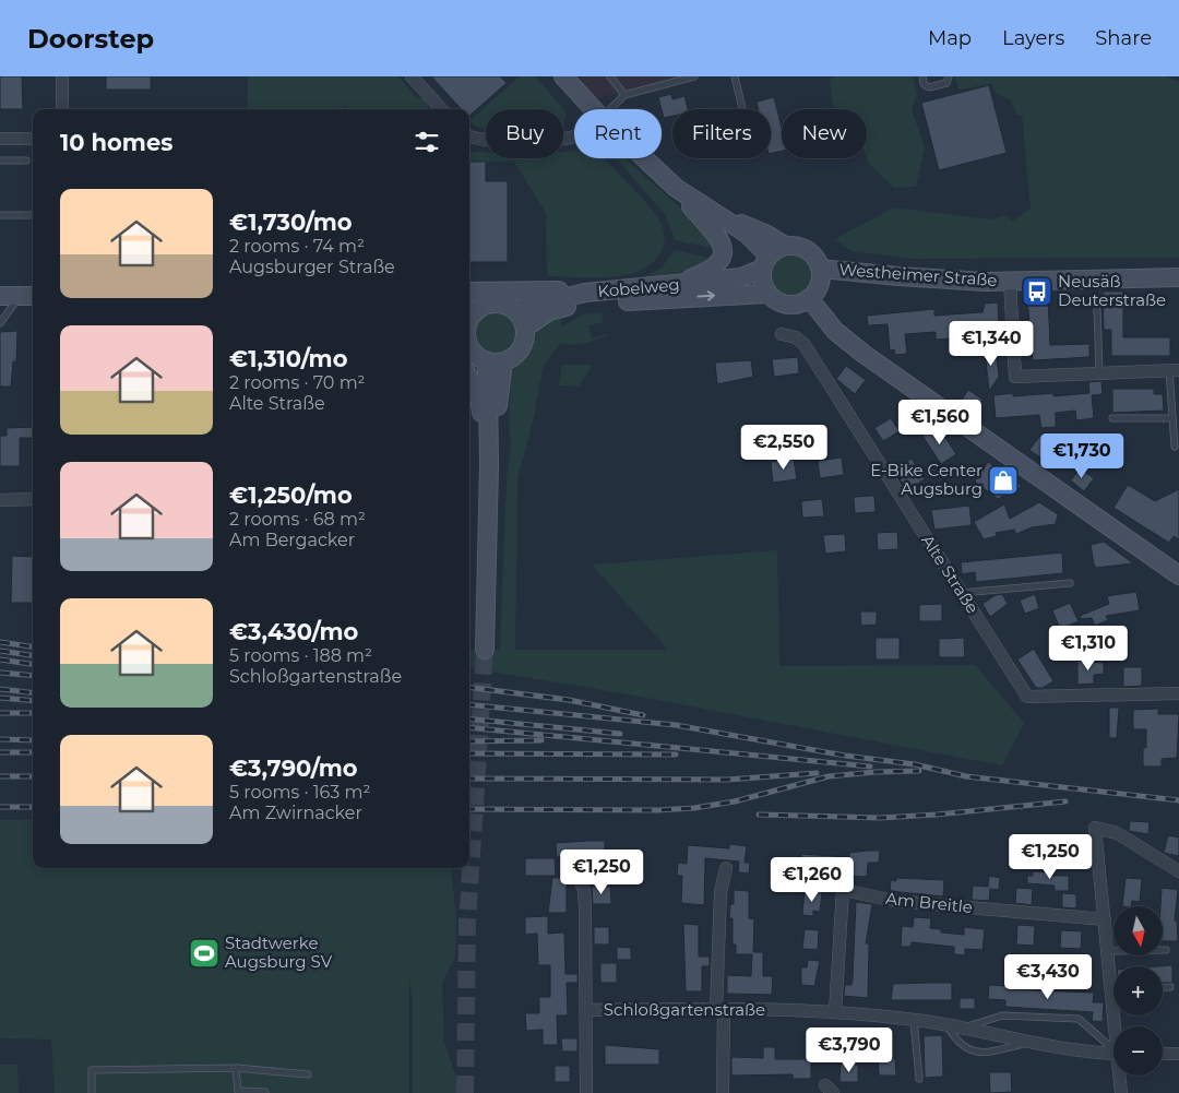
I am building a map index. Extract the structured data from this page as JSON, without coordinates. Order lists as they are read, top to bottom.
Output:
{
  "streets": {
    "main road": ["Westheimer Straße", "Kobelweg"],
    "street": ["Alte Straße", "Am Breitle", "Schloßgartenstraße"]
  },
  "crossings": [
    ["Westheimer Straße", "Kobelweg"],
    ["Am Breitle", "Schloßgartenstraße"]
  ],
  "places": {
    "bus stop": ["Neusäß Deuterstraße"],
    "shop": ["E-Bike Center Augsburg"],
    "sports": ["Stadtwerke Augsburg SV"]
  },
  "north": "bottom",
  "page": {
    "header": "Doorstep",
    "nav": ["Map", "Layers", "Share"],
    "chip": [
      "Buy",
      "Rent",
      "Filters",
      "New"
    ],
    "heading": "10 homes",
    "list": [
      {
        "name": "€1,730/mo",
        "note": "2 rooms · 74 m² · Augsburger Straße"
      },
      {
        "name": "€1,310/mo",
        "note": "2 rooms · 70 m² · Alte Straße"
      },
      {
        "name": "€1,250/mo",
        "note": "2 rooms · 68 m² · Am Bergacker"
      },
      {
        "name": "€3,430/mo",
        "note": "5 rooms · 188 m² · Schloßgartenstraße"
      },
      {
        "name": "€3,790/mo",
        "note": "5 rooms · 163 m² · Am Zwirnacker"
      }
    ],
    "price": [
      "€1,340",
      "€1,560",
      "€2,550",
      "€1,730",
      "€1,310",
      "€1,250",
      "€1,250",
      "€1,260",
      "€3,430",
      "€3,790"
    ],
    "map_buttons": ["+", "−"]
  }
}
